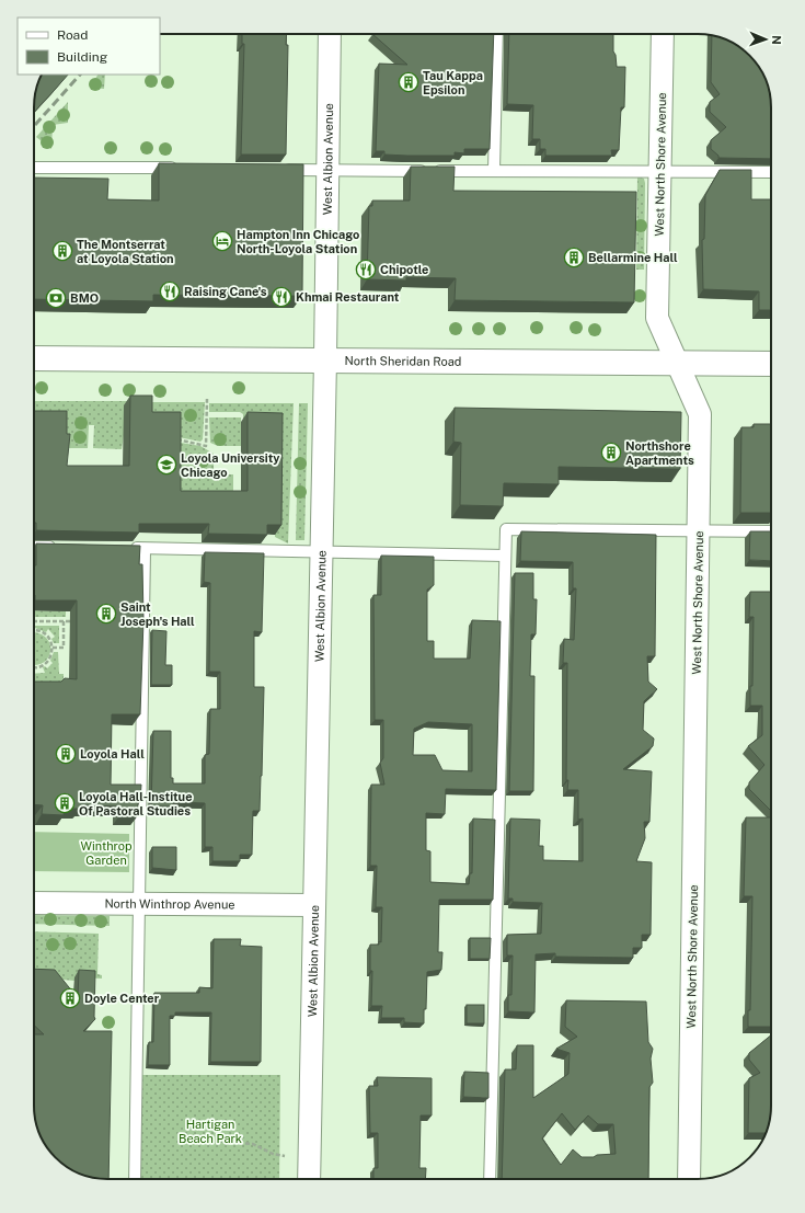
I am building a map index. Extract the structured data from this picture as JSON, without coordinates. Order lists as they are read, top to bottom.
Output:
{
  "streets": {
    "main road": ["North Sheridan Road"],
    "street": ["West Albion Avenue", "West North Shore Avenue", "North Winthrop Avenue"]
  },
  "crossings": [
    ["West Albion Avenue", "North Sheridan Road"],
    ["West Albion Avenue", "North Winthrop Avenue"],
    ["West North Shore Avenue", "North Sheridan Road"]
  ],
  "parks": ["Winthrop Garden", "Hartigan Beach Park"],
  "places": {
    "building": [
      "Tau Kappa Epsilon",
      "The Montserrat at Loyola Station",
      "Bellarmine Hall",
      "Northshore Apartments",
      "Saint Joseph's Hall",
      "Loyola Hall",
      "Loyola Hall-Institue Of Pastoral Studies",
      "Doyle Center"
    ],
    "hotel": ["Hampton Inn Chicago North-Loyola Station"],
    "restaurant": ["Chipotle", "Raising Cane's", "Khmai Restaurant"],
    "bank": ["BMO"],
    "school or university": ["Loyola University Chicago"]
  },
  "legend": ["Road", "Building"],
  "north": "right"
}
